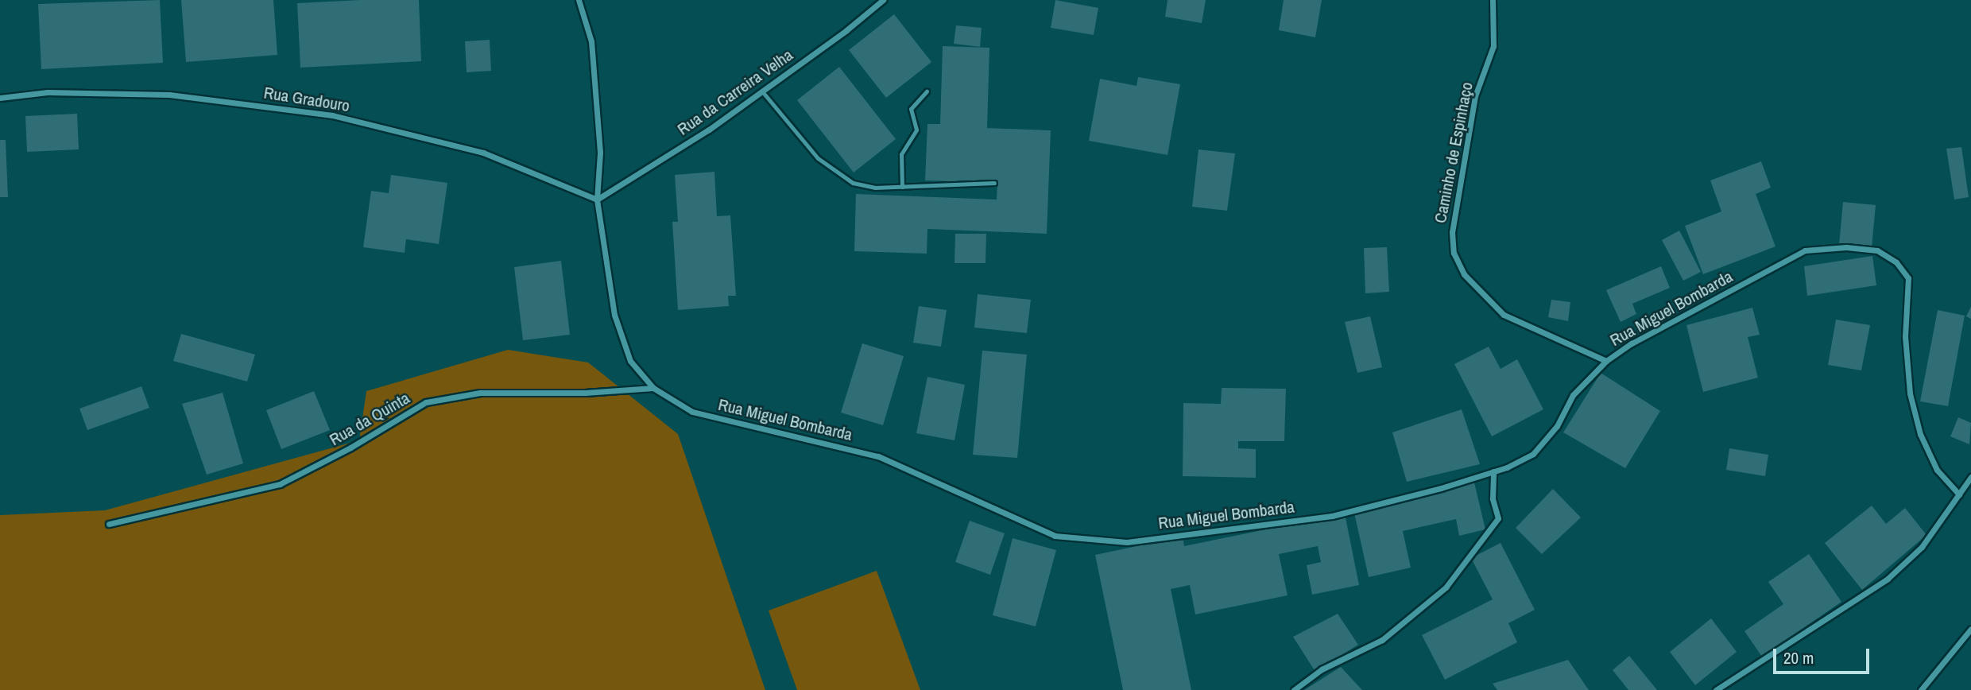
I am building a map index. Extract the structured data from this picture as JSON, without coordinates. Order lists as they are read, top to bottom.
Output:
{
  "streets": {
    "street": [
      "Rua da Carreira Velha",
      "Rua Gradouro",
      "Caminho de Espinhaço",
      "Rua Miguel Bombarda",
      "Rua da Quinta"
    ]
  },
  "crossings": [
    ["Rua da Carreira Velha", "Rua Gradouro"],
    ["Rua da Carreira Velha", "Rua Miguel Bombarda"],
    ["Rua Gradouro", "Rua Miguel Bombarda"],
    ["Caminho de Espinhaço", "Rua Miguel Bombarda"],
    ["Rua Miguel Bombarda", "Rua da Quinta"]
  ],
  "scale_bar": "20 m"
}
